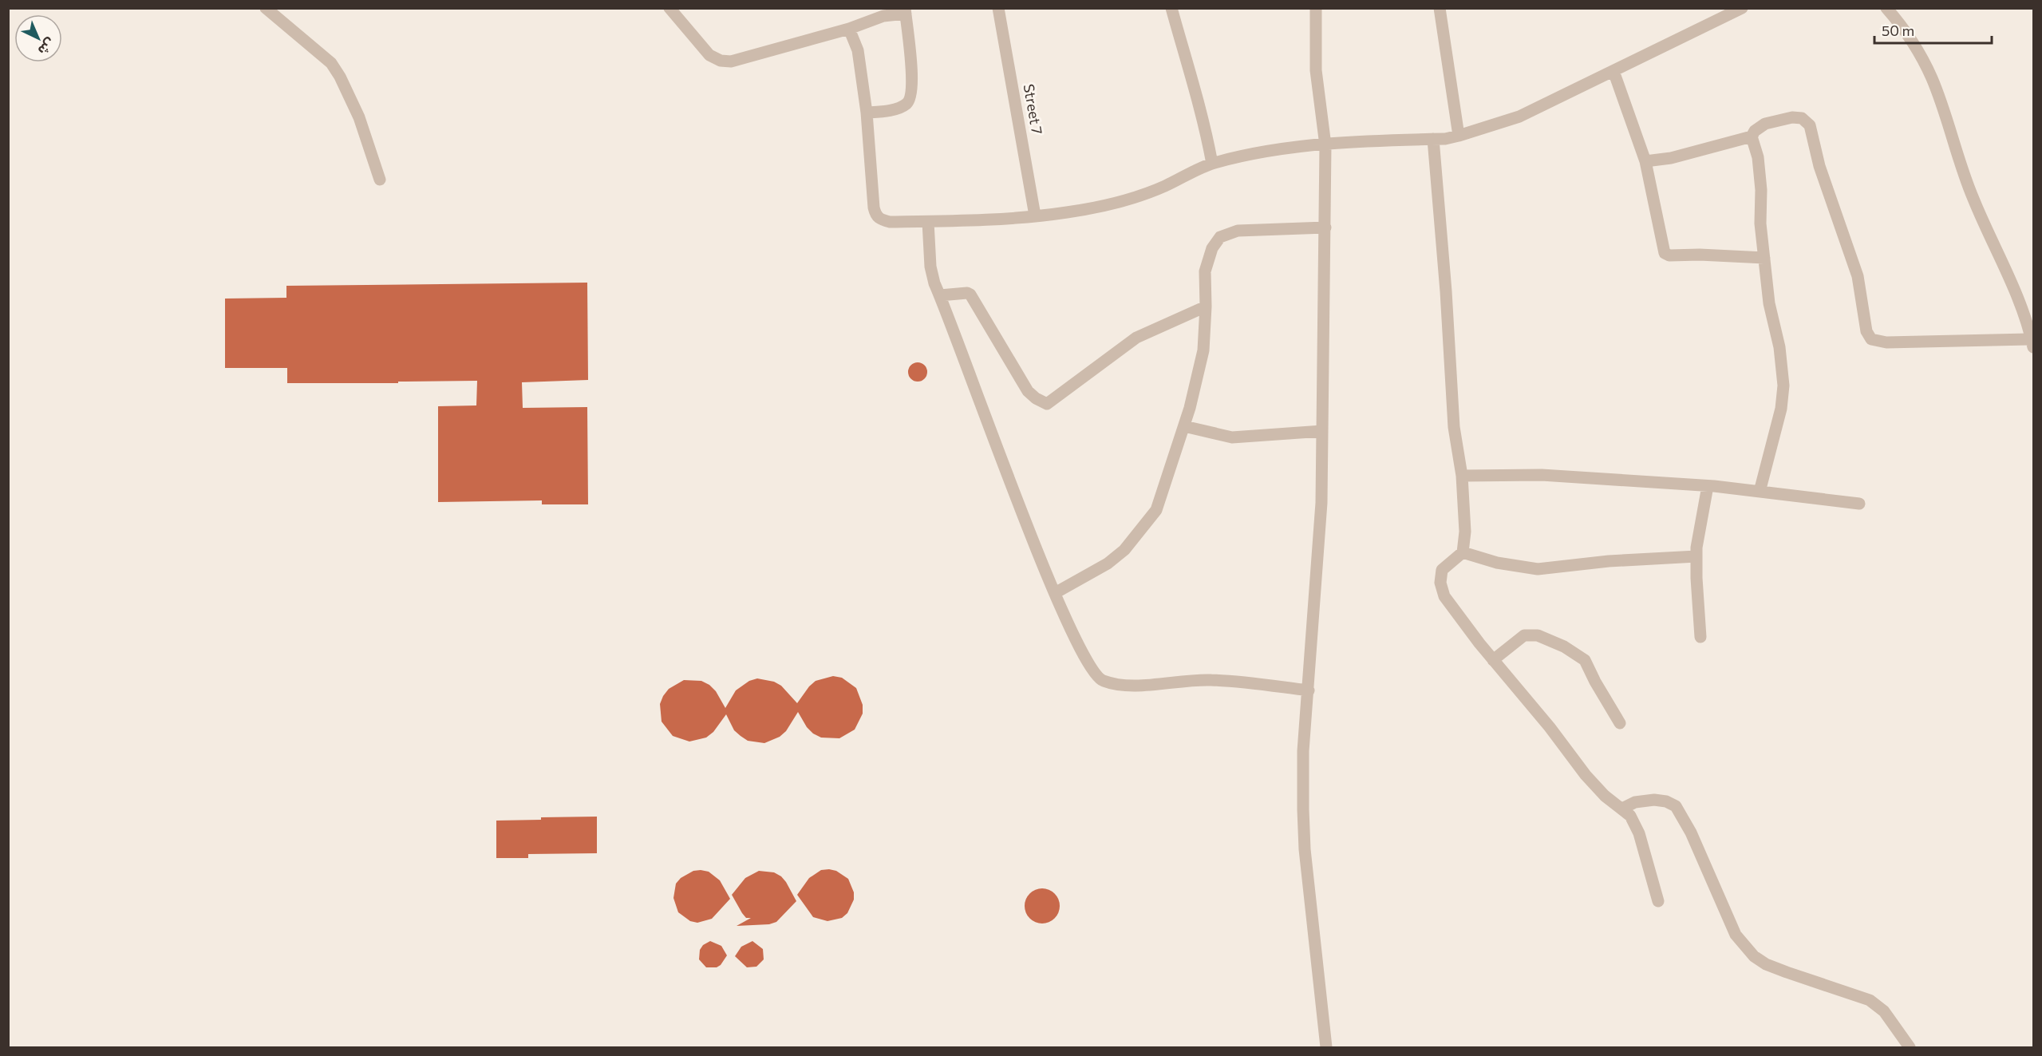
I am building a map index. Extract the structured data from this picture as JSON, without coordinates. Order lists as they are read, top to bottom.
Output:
{
  "streets": {
    "street": ["Street 7"]
  },
  "scale_bar": "50 m",
  "north": "bottom right"
}
